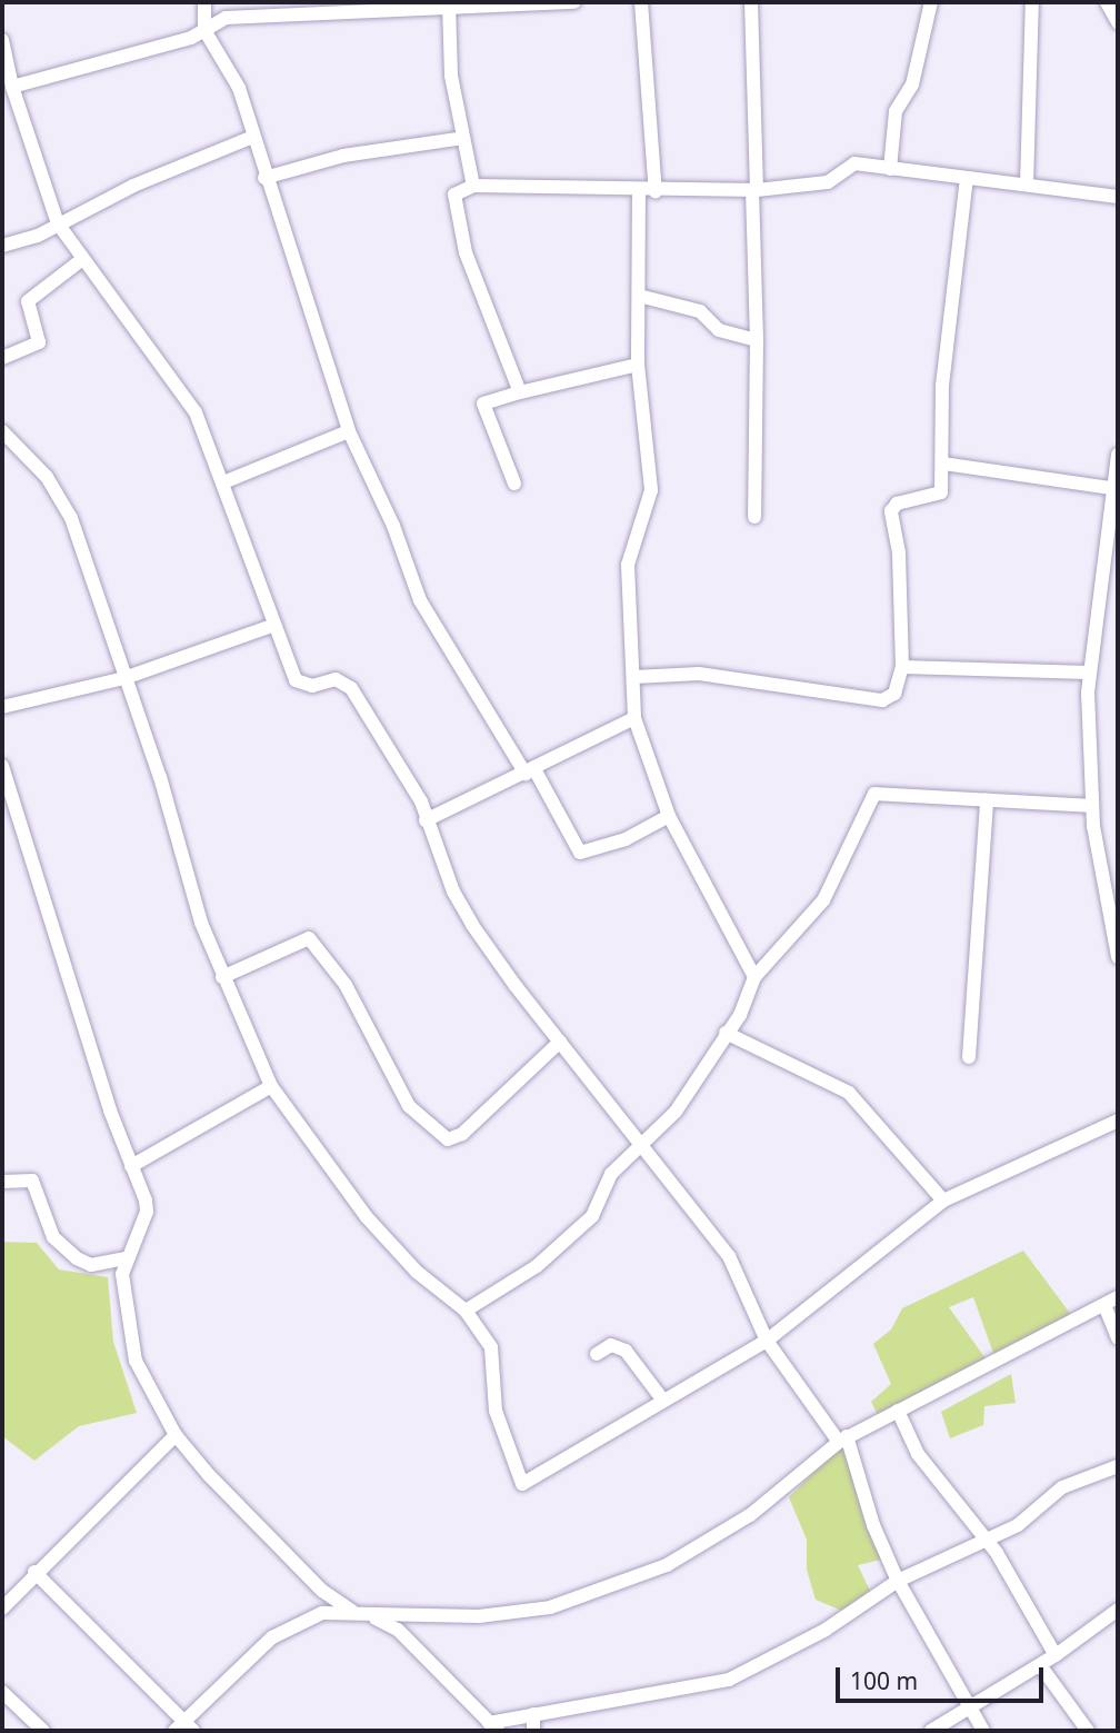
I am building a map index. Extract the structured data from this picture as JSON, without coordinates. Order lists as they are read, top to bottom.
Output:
{
  "scale_bar": "100 m"
}
